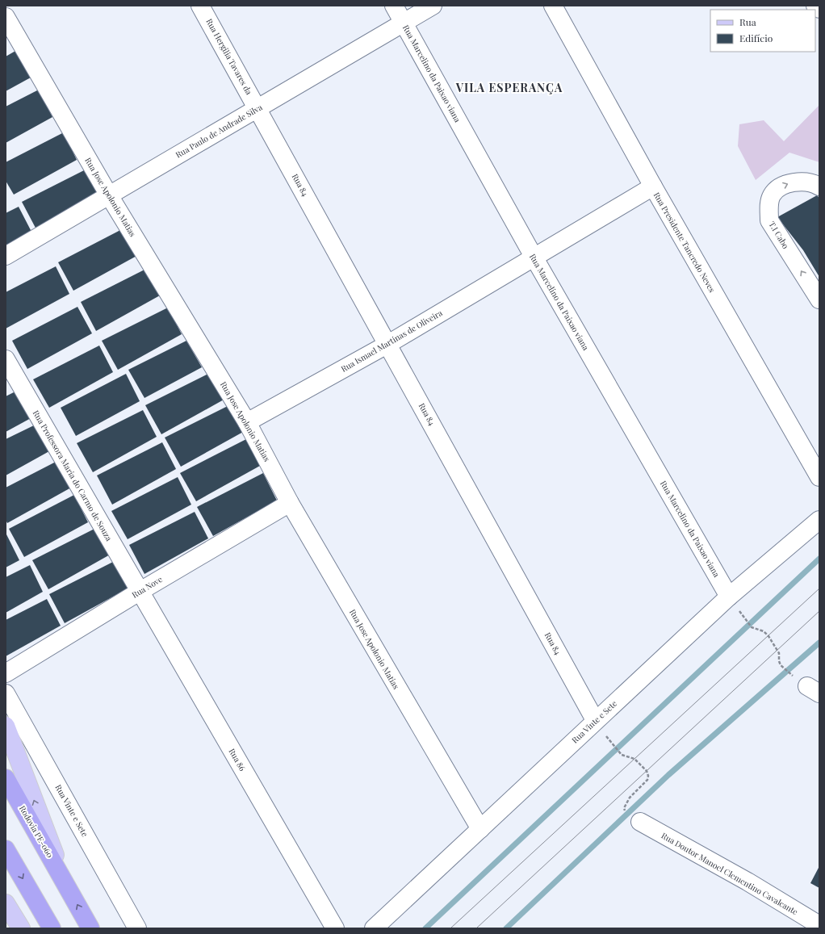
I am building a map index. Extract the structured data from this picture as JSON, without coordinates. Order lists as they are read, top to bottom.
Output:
{
  "streets": {
    "highway": ["Rodovia PE-060"],
    "street": [
      "Rua Hergilia Tavares da",
      "Rua Marcelino da Paixao viana",
      "Rua Paulo de Andrade Silva",
      "Rua 84",
      "Rua Jose Apolonio Matias",
      "T.I Cabo",
      "Rua Presidente Tancredo Neves",
      "Rua Ismael Martinas de Oliveira",
      "Rua Professora Maria do Carmo de Souza",
      "Rua Nove",
      "Rua Vinte e Sete",
      "Rua 86",
      "Rua Doutor Manoel Clementino Cavalcante"
    ]
  },
  "crossings": [
    ["Rua Hergilia Tavares da", "Rua Paulo de Andrade Silva"],
    ["Rua Hergilia Tavares da", "Rua 84"],
    ["Rua Marcelino da Paixao viana", "Rua Paulo de Andrade Silva"],
    ["Rua Marcelino da Paixao viana", "Rua Ismael Martinas de Oliveira"],
    ["Rua Marcelino da Paixao viana", "Rua Vinte e Sete"],
    ["Rua Paulo de Andrade Silva", "Rua 84"],
    ["Rua Paulo de Andrade Silva", "Rua Jose Apolonio Matias"],
    ["Rua 84", "Rua Ismael Martinas de Oliveira"],
    ["Rua 84", "Rua Vinte e Sete"],
    ["Rua Jose Apolonio Matias", "Rua Ismael Martinas de Oliveira"],
    ["Rua Jose Apolonio Matias", "Rua Nove"],
    ["Rua Jose Apolonio Matias", "Rua Vinte e Sete"],
    ["Rua Presidente Tancredo Neves", "Rua Ismael Martinas de Oliveira"],
    ["Rua Professora Maria do Carmo de Souza", "Rua Nove"],
    ["Rua Professora Maria do Carmo de Souza", "Rua 86"],
    ["Rua Nove", "Rua 86"]
  ],
  "districts": ["VILA ESPERANÇA"],
  "legend": ["Rua", "Edifício"]
}
